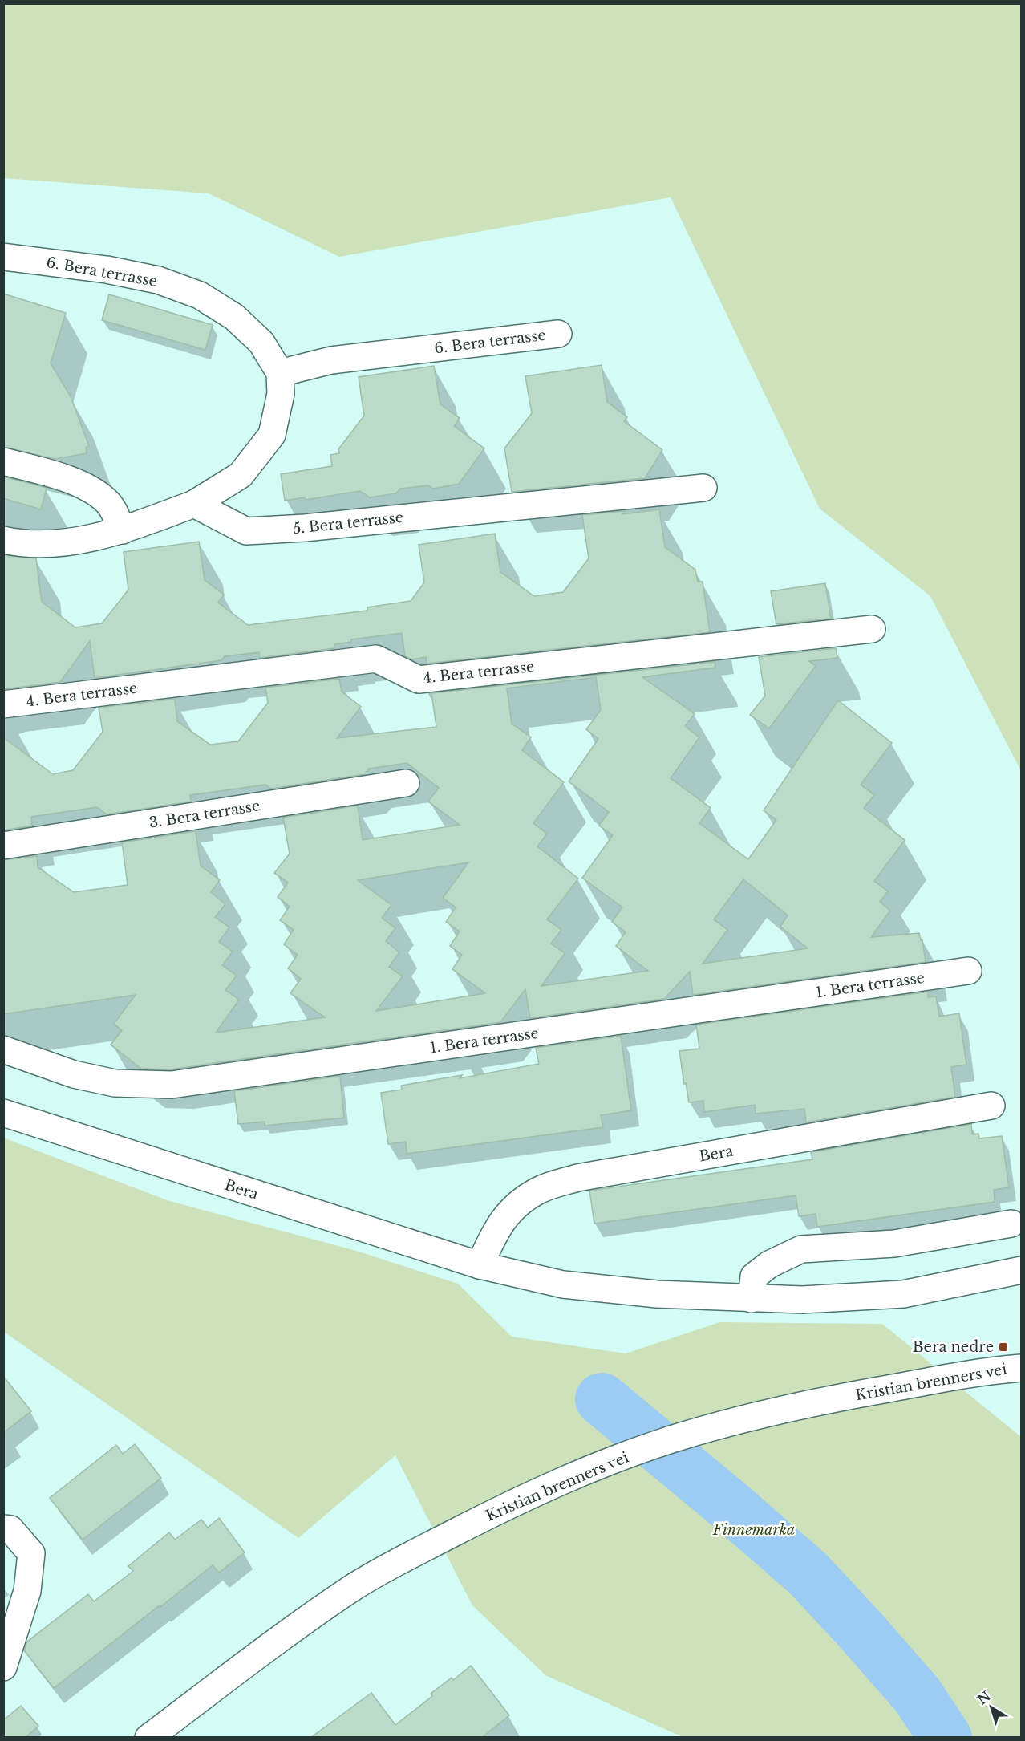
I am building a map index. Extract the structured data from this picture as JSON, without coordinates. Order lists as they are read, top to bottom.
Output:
{
  "streets": {
    "street": [
      "6. Bera terrasse",
      "5. Bera terrasse",
      "4. Bera terrasse",
      "3. Bera terrasse",
      "1. Bera terrasse",
      "Bera",
      "Kristian brenners vei"
    ]
  },
  "parks": ["Finnemarka"],
  "places": {
    "transit": ["Bera nedre"]
  },
  "north": "top left"
}
